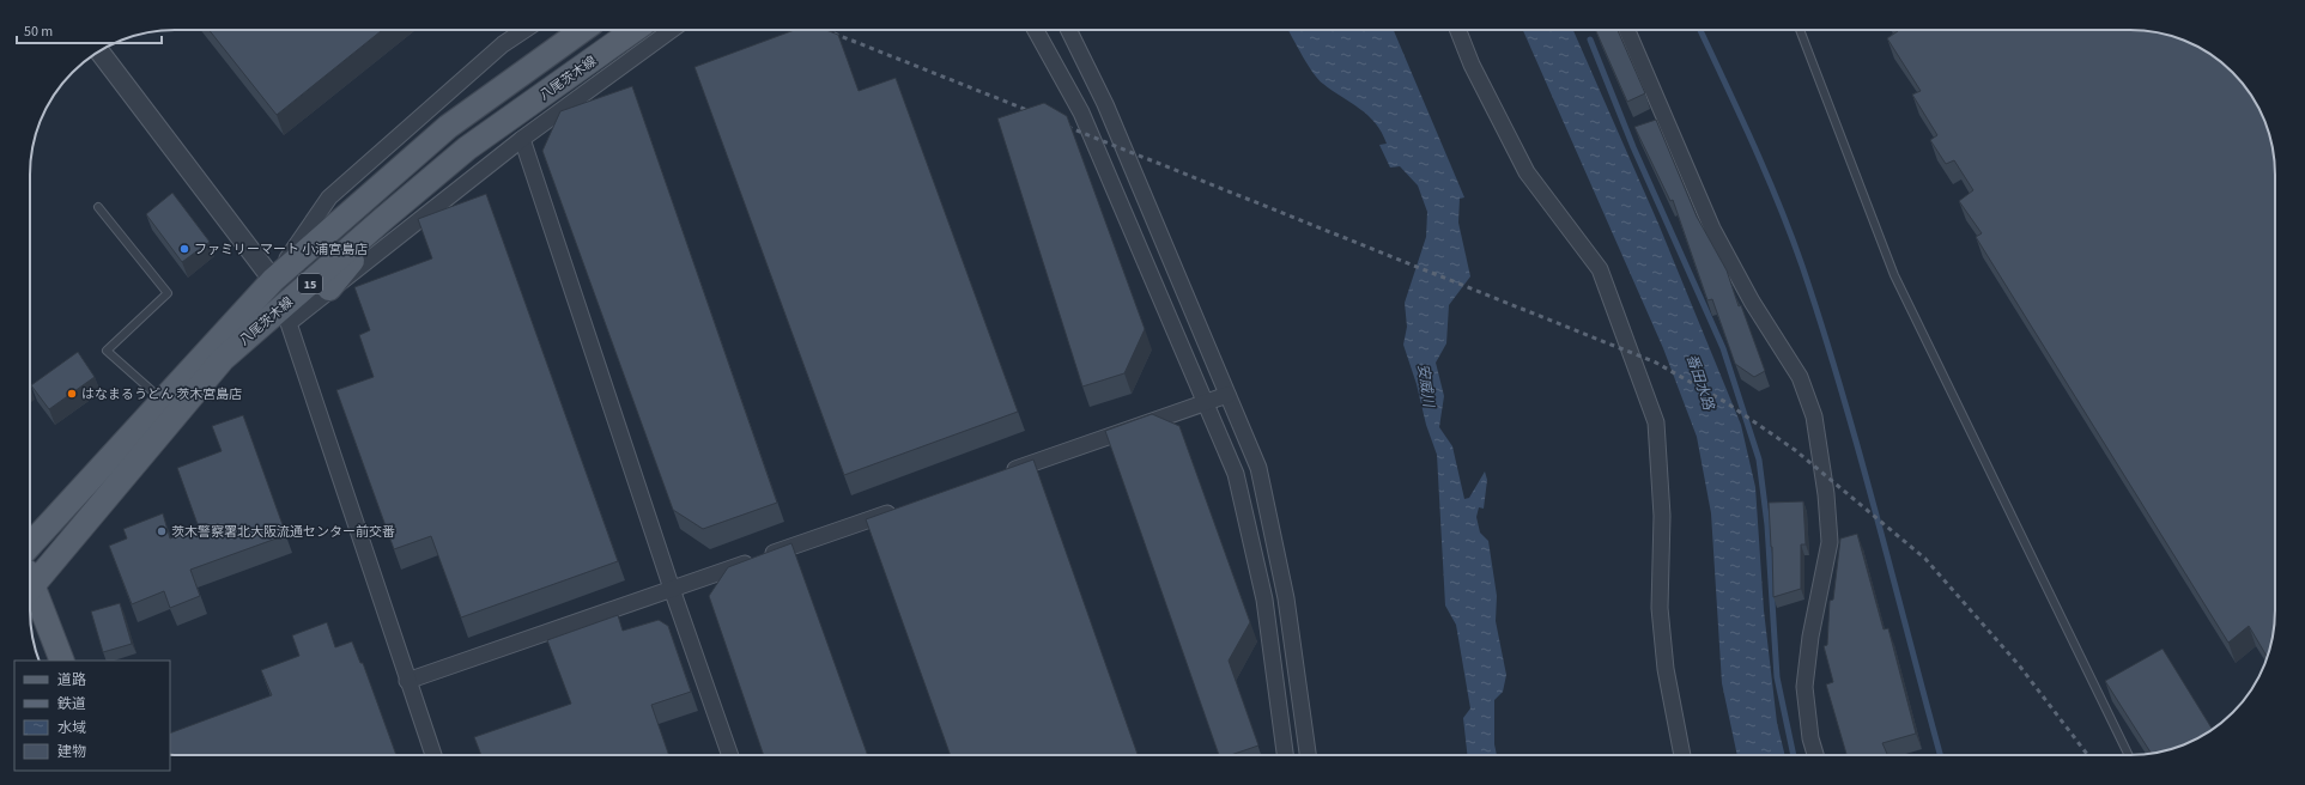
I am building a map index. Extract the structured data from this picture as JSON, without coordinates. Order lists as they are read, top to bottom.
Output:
{
  "streets": {
    "main road": ["八尾茨木線", "15"]
  },
  "water": ["番田水路", "安威川"],
  "places": ["ファミリーマート 小浦宮島店", "はなまるうどん 茨木宮島店", "茨木警察署北大阪流通センター前交番"],
  "legend": [
    "道路",
    "鉄道",
    "水域",
    "建物"
  ],
  "scale_bar": "50 m"
}
